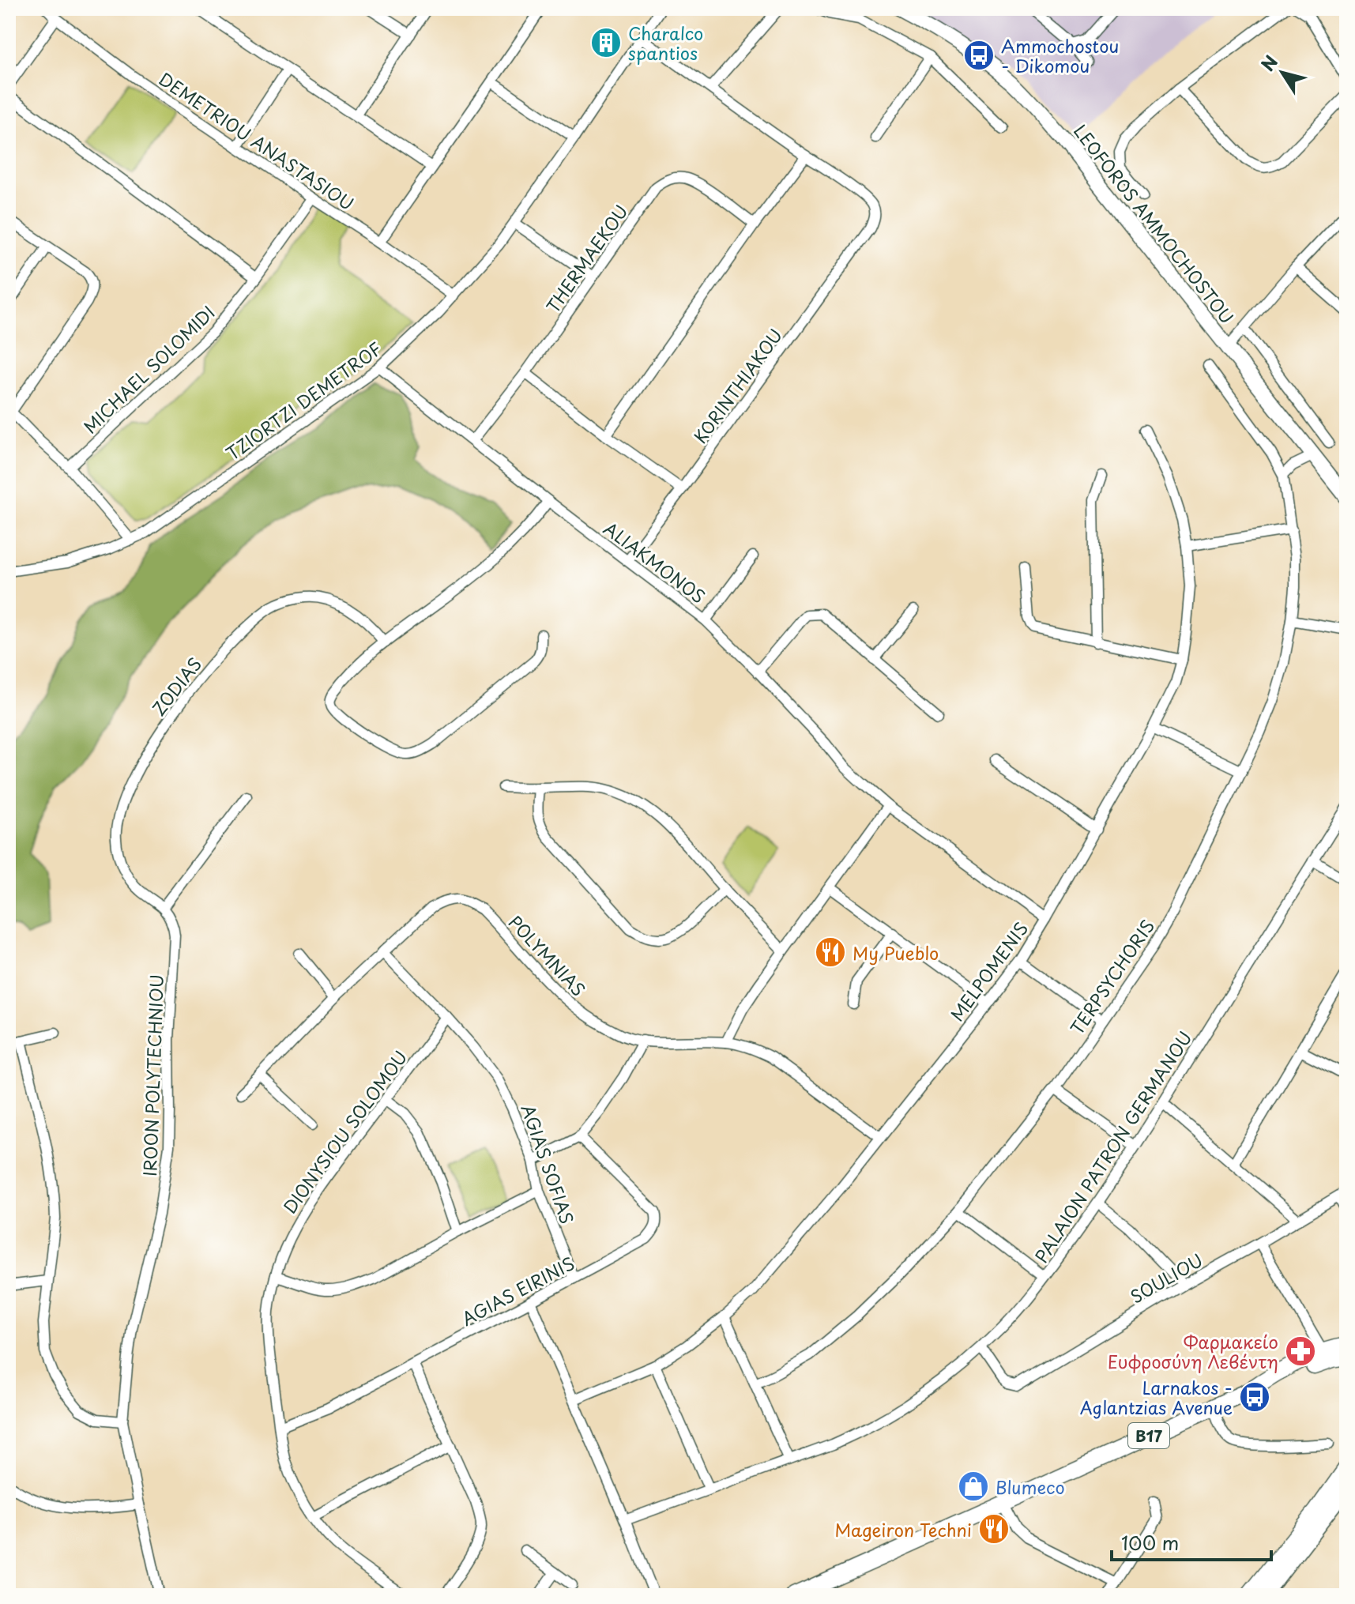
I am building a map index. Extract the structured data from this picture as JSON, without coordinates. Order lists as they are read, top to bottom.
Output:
{
  "streets": {
    "main road": ["LEOFOROS AMMOCHOSTOU", "B17"],
    "street": [
      "DEMETRIOU ANASTASIOU",
      "THERMAEKOU",
      "MICHAEL SOLOMIDI",
      "KORINTHIAKOU",
      "TZIORTZI DEMETROF",
      "ALIAKMONOS",
      "ZODIAS",
      "POLYMNIAS",
      "MELPOMENIS",
      "TERPSYCHORIS",
      "IROON POLYTECHNIOU",
      "DIONYSIOU SOLOMOU",
      "PALAION PATRON GERMANOU",
      "AGIAS SOFIAS",
      "SOULIOU",
      "AGIAS EIRINIS"
    ]
  },
  "crossings": [
    ["DEMETRIOU ANASTASIOU", "MICHAEL SOLOMIDI"],
    ["DEMETRIOU ANASTASIOU", "TZIORTZI DEMETROF"],
    ["THERMAEKOU", "ALIAKMONOS"],
    ["KORINTHIAKOU", "ALIAKMONOS"],
    ["TZIORTZI DEMETROF", "ALIAKMONOS"],
    ["ALIAKMONOS", "MELPOMENIS"],
    ["ZODIAS", "IROON POLYTECHNIOU"],
    ["POLYMNIAS", "MELPOMENIS"],
    ["POLYMNIAS", "AGIAS SOFIAS"],
    ["DIONYSIOU SOLOMOU", "AGIAS SOFIAS"],
    ["DIONYSIOU SOLOMOU", "AGIAS EIRINIS"],
    ["PALAION PATRON GERMANOU", "SOULIOU"],
    ["AGIAS SOFIAS", "AGIAS EIRINIS"]
  ],
  "places": {
    "building": ["Charalco spantios"],
    "bus stop": ["Ammochostou - Dikomou", "Larnakos - Aglantzias Avenue"],
    "restaurant": ["My Pueblo", "Mageiron Techni"],
    "pharmacy": ["Φαρμακείο Ευφροσύνη Λεβέντη"],
    "shop": ["Blumeco"]
  },
  "scale_bar": "100 m",
  "north": "top left"
}
